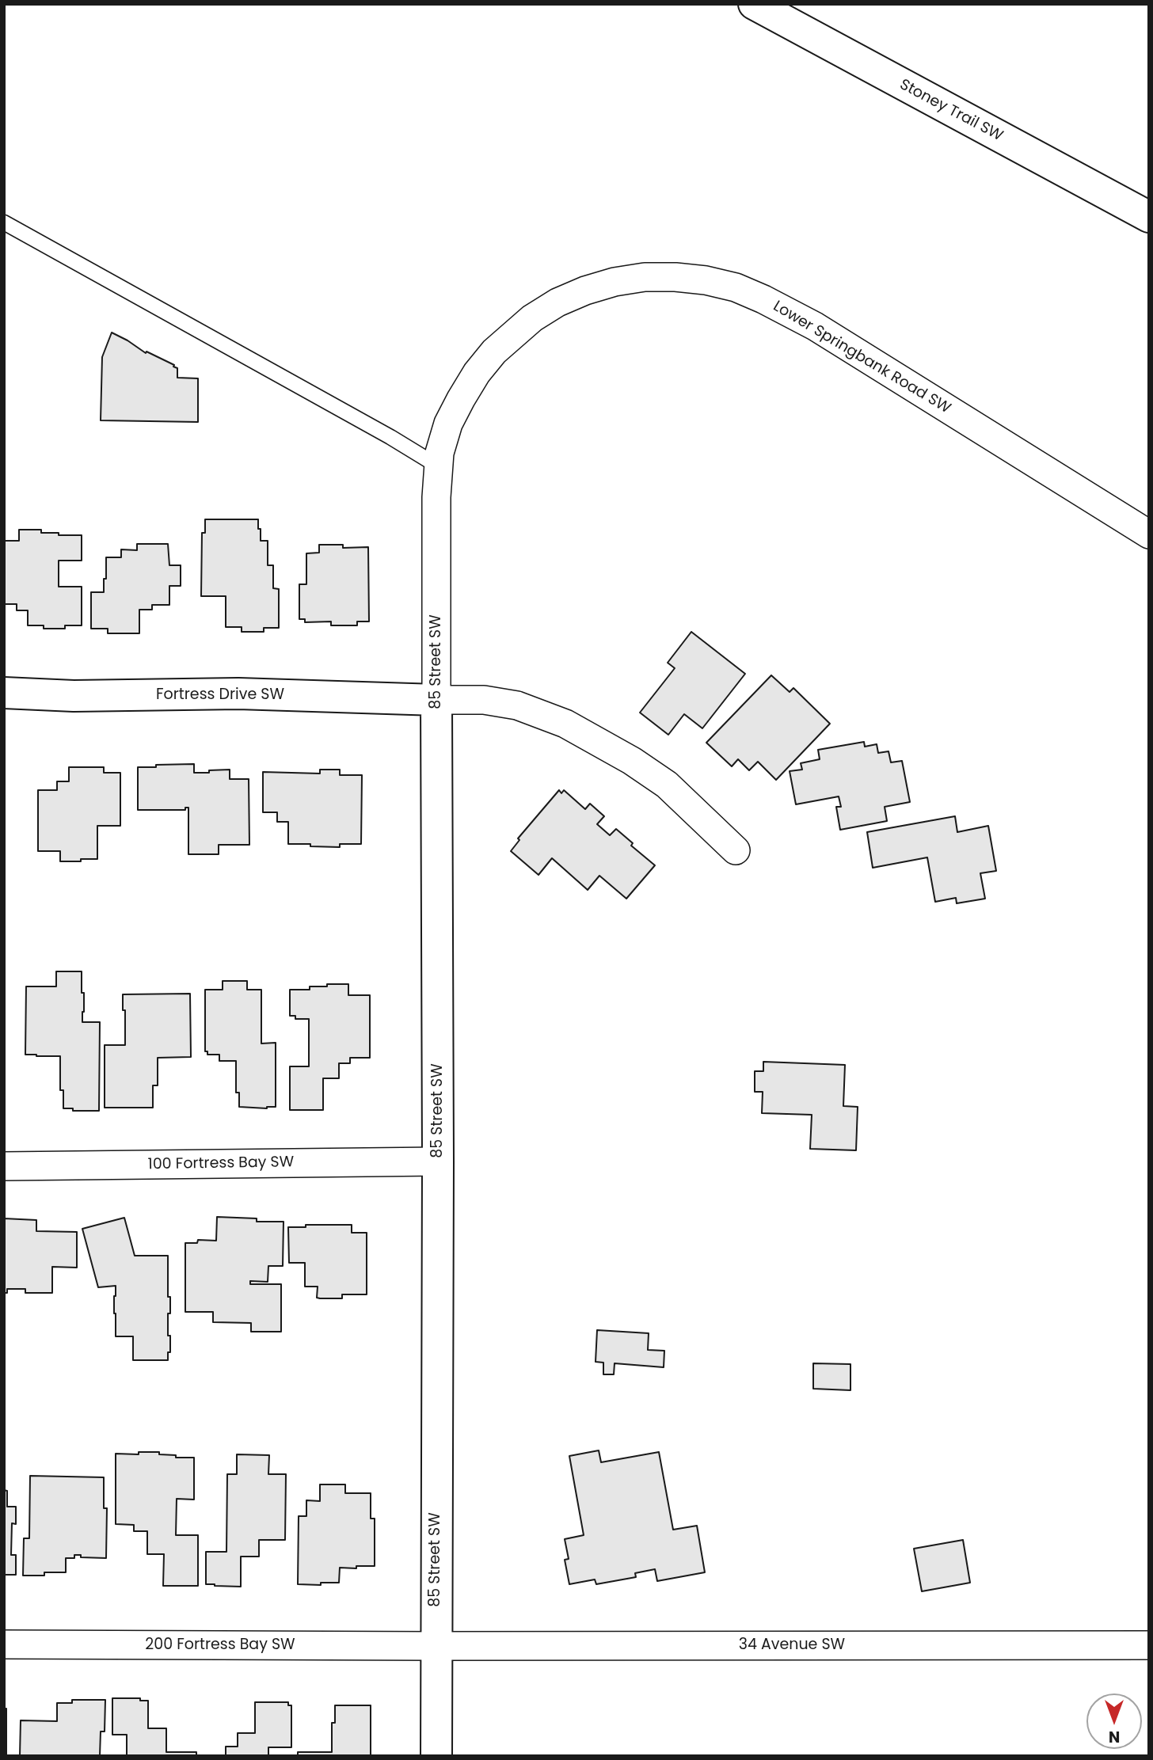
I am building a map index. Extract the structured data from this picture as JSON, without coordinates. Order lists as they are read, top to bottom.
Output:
{
  "streets": {
    "main road": ["Stoney Trail SW", "85 Street SW", "Fortress Drive SW"],
    "street": [
      "Lower Springbank Road SW",
      "100 Fortress Bay SW",
      "200 Fortress Bay SW",
      "34 Avenue SW"
    ]
  },
  "crossings": [
    ["Lower Springbank Road SW", "85 Street SW"],
    ["85 Street SW", "Fortress Drive SW"],
    ["85 Street SW", "100 Fortress Bay SW"],
    ["85 Street SW", "200 Fortress Bay SW"],
    ["85 Street SW", "34 Avenue SW"],
    ["200 Fortress Bay SW", "34 Avenue SW"]
  ],
  "north": "bottom"
}
